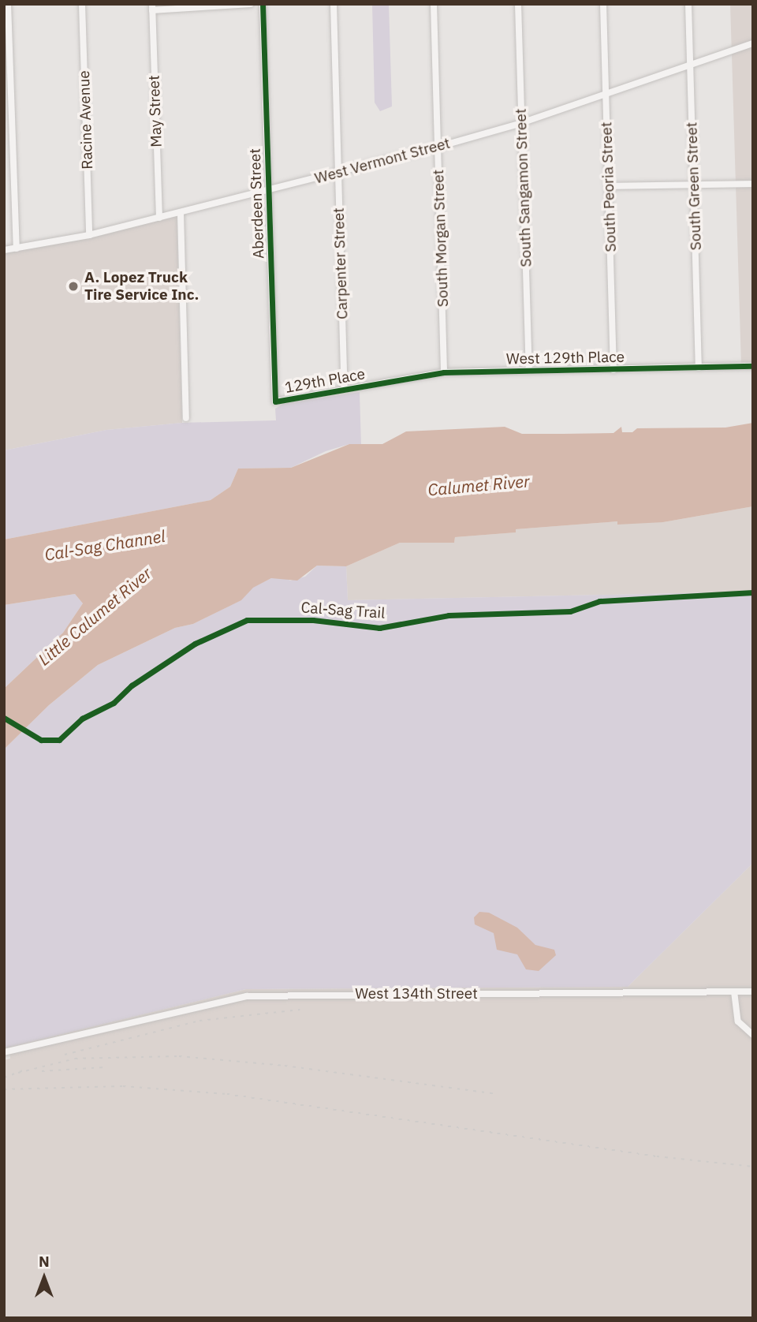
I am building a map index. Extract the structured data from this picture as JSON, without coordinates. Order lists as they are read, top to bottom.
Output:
{
  "streets": {
    "street": [
      "May Street",
      "Racine Avenue",
      "West Vermont Street",
      "South Green Street",
      "South Peoria Street",
      "South Sangamon Street",
      "Aberdeen Street",
      "South Morgan Street",
      "Carpenter Street",
      "West 129th Place",
      "129th Place",
      "West 134th Street"
    ],
    "cycle path": ["Cal-Sag Trail"]
  },
  "crossings": [
    ["May Street", "West Vermont Street"],
    ["Racine Avenue", "West Vermont Street"],
    ["West Vermont Street", "South Green Street"],
    ["West Vermont Street", "South Peoria Street"],
    ["West Vermont Street", "South Sangamon Street"],
    ["West Vermont Street", "Aberdeen Street"],
    ["West Vermont Street", "South Morgan Street"],
    ["West Vermont Street", "Carpenter Street"],
    ["South Green Street", "West 129th Place"],
    ["South Peoria Street", "West 129th Place"],
    ["South Sangamon Street", "West 129th Place"],
    ["Aberdeen Street", "129th Place"],
    ["South Morgan Street", "West 129th Place"],
    ["Carpenter Street", "129th Place"],
    ["West 129th Place", "129th Place"]
  ],
  "water": ["Calumet River", "Cal-Sag Channel", "Little Calumet River"],
  "places": ["A. Lopez Truck Tire Service Inc."],
  "north": "top"
}
